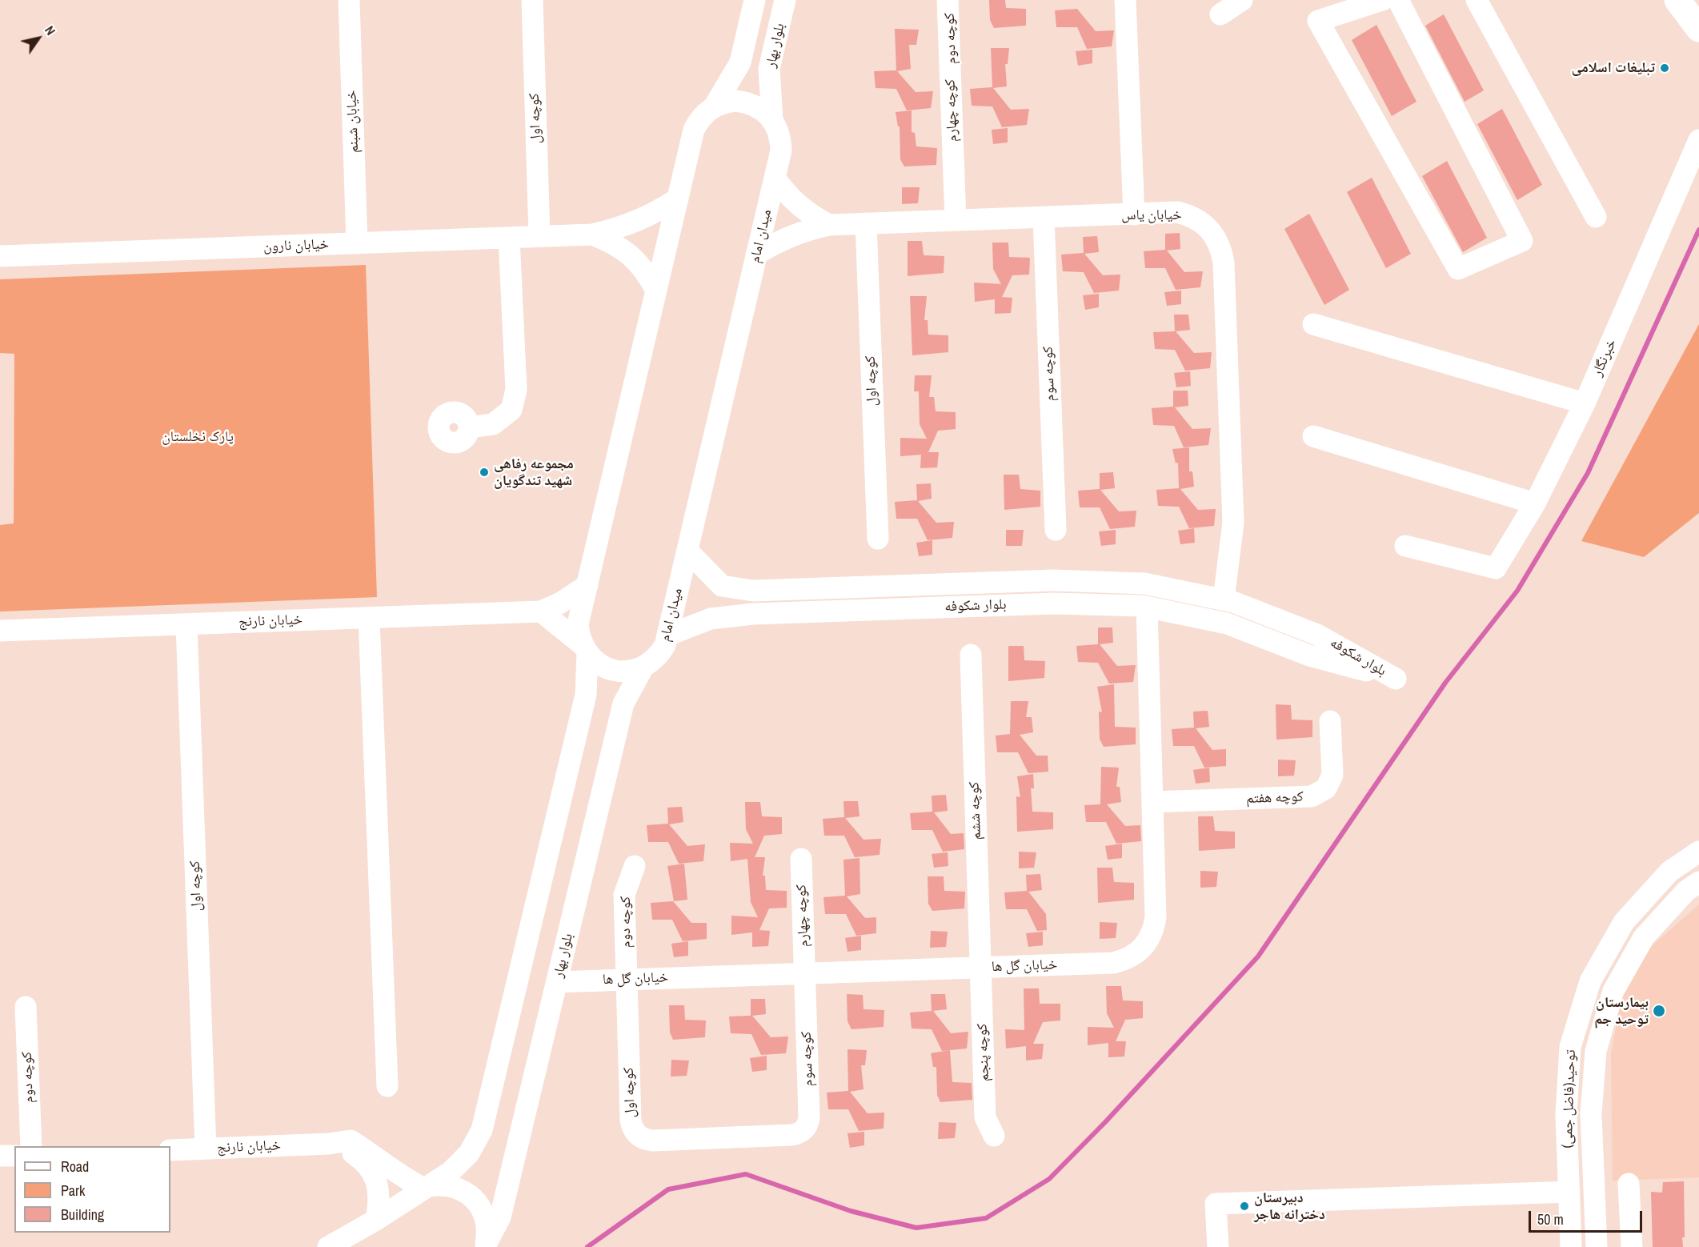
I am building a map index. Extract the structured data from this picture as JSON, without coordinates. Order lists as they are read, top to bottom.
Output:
{
  "streets": {
    "street": [
      "کوچه دوم",
      "بلوار بهار",
      "کوچه چهارم",
      "کوچه اول",
      "خیابان شبنم",
      "خیابان یاس",
      "میدان امام",
      "خیابان نارون",
      "خبرنگار",
      "کوچه سوم",
      "بلوار شکوفه",
      "خیابان نارنج",
      "کوچه هفتم",
      "کوچه ششم",
      "خیابان گل ها",
      "کوچه پنجم",
      "توحید(فاضل جمی)"
    ]
  },
  "crossings": [
    ["کوچه دوم", "کوچه اول"],
    ["کوچه دوم", "خیابان گل ها"],
    ["بلوار بهار", "میدان امام"],
    ["بلوار بهار", "خیابان گل ها"],
    ["کوچه چهارم", "خیابان یاس"],
    ["کوچه چهارم", "کوچه سوم"],
    ["کوچه چهارم", "خیابان گل ها"],
    ["کوچه اول", "خیابان یاس"],
    ["کوچه اول", "خیابان نارون"],
    ["کوچه اول", "کوچه سوم"],
    ["کوچه اول", "خیابان نارنج"],
    ["کوچه اول", "خیابان گل ها"],
    ["خیابان شبنم", "خیابان نارون"],
    ["خیابان یاس", "میدان امام"],
    ["خیابان یاس", "کوچه سوم"],
    ["خیابان یاس", "بلوار شکوفه"],
    ["میدان امام", "بلوار شکوفه"],
    ["کوچه سوم", "خیابان گل ها"],
    ["بلوار شکوفه", "خیابان گل ها"],
    ["کوچه هفتم", "خیابان گل ها"],
    ["کوچه ششم", "خیابان گل ها"],
    ["کوچه ششم", "کوچه پنجم"],
    ["خیابان گل ها", "کوچه پنجم"]
  ],
  "parks": ["پارک نخلستان"],
  "places": [
    "تبلیغات اسلامی",
    "مجموعه رفاهی شهید تندگویان",
    "بیمارستان توحید جم",
    "دبیرستان دخترانه هاجر"
  ],
  "legend": ["Road", "Park", "Building"],
  "scale_bar": "50 m",
  "north": "top right"
}
